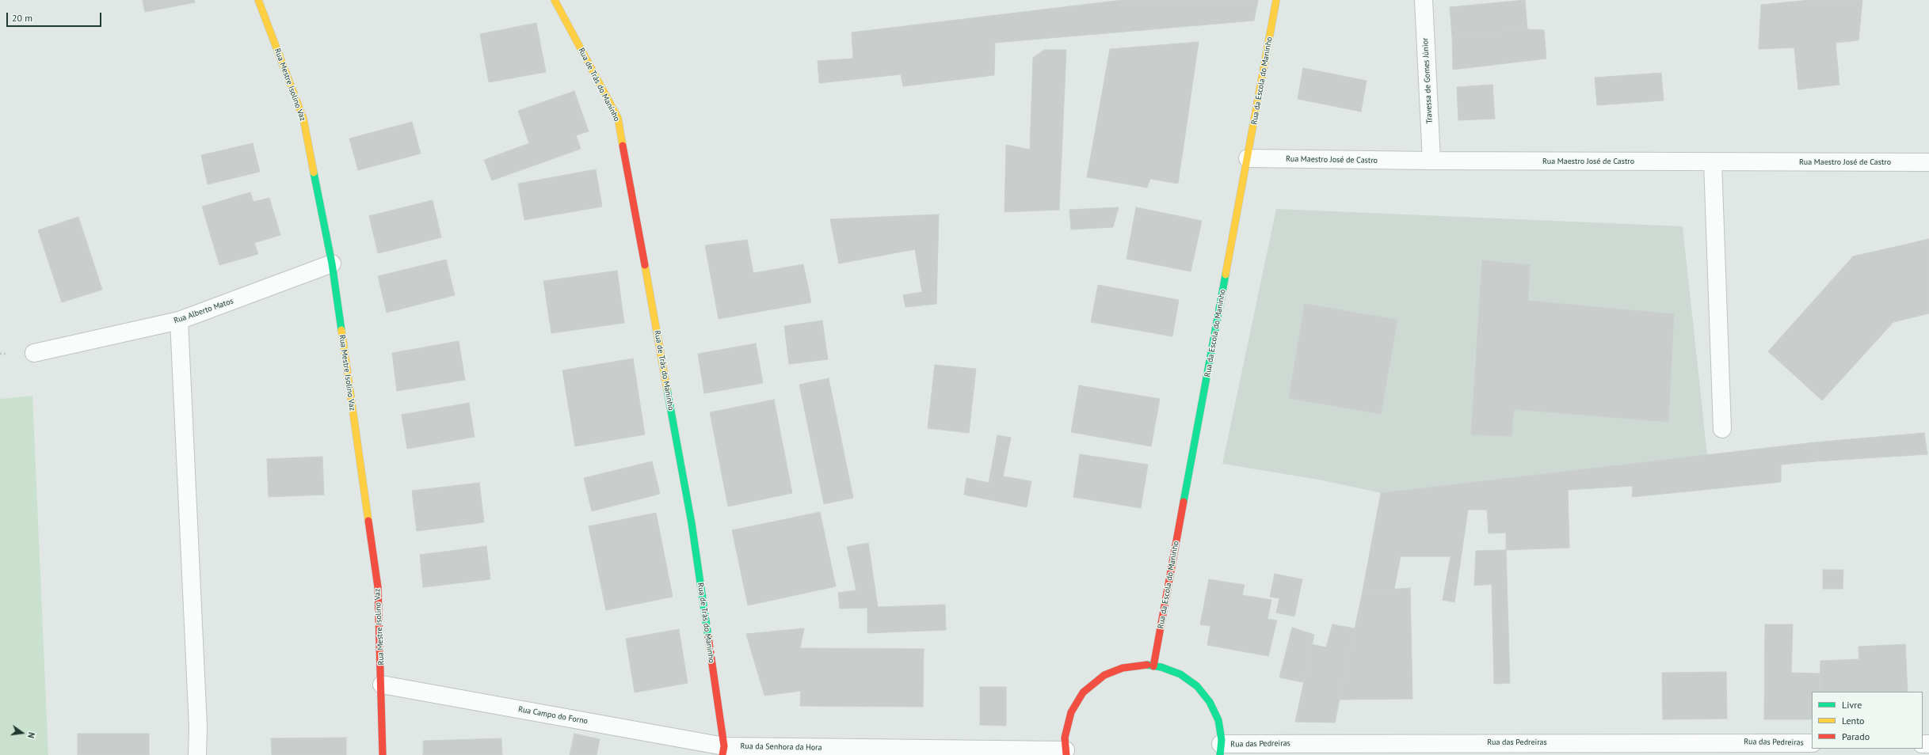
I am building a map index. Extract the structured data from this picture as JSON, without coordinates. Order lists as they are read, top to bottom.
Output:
{
  "streets": {
    "street": [
      "Rua da Escola do Maninho",
      "Travessa de Gomes Júnior",
      "Rua Mestre Isolino Vaz",
      "Rua de Trás do Manínho",
      "Rua Maestro José de Castro",
      "Rua Alberto Matos",
      "Rua Campo do Forno",
      "Rua das Pedreiras",
      "Rua da Senhora da Hora"
    ]
  },
  "crossings": [
    ["Rua da Escola do Maninho", "Rua Maestro José de Castro"],
    ["Travessa de Gomes Júnior", "Rua Maestro José de Castro"],
    ["Rua Mestre Isolino Vaz", "Rua Alberto Matos"],
    ["Rua Mestre Isolino Vaz", "Rua Campo do Forno"],
    ["Rua de Trás do Manínho", "Rua Campo do Forno"],
    ["Rua de Trás do Manínho", "Rua da Senhora da Hora"],
    ["Rua Campo do Forno", "Rua da Senhora da Hora"]
  ],
  "legend": ["Livre", "Lento", "Parado"],
  "scale_bar": "20 m",
  "north": "right"
}
